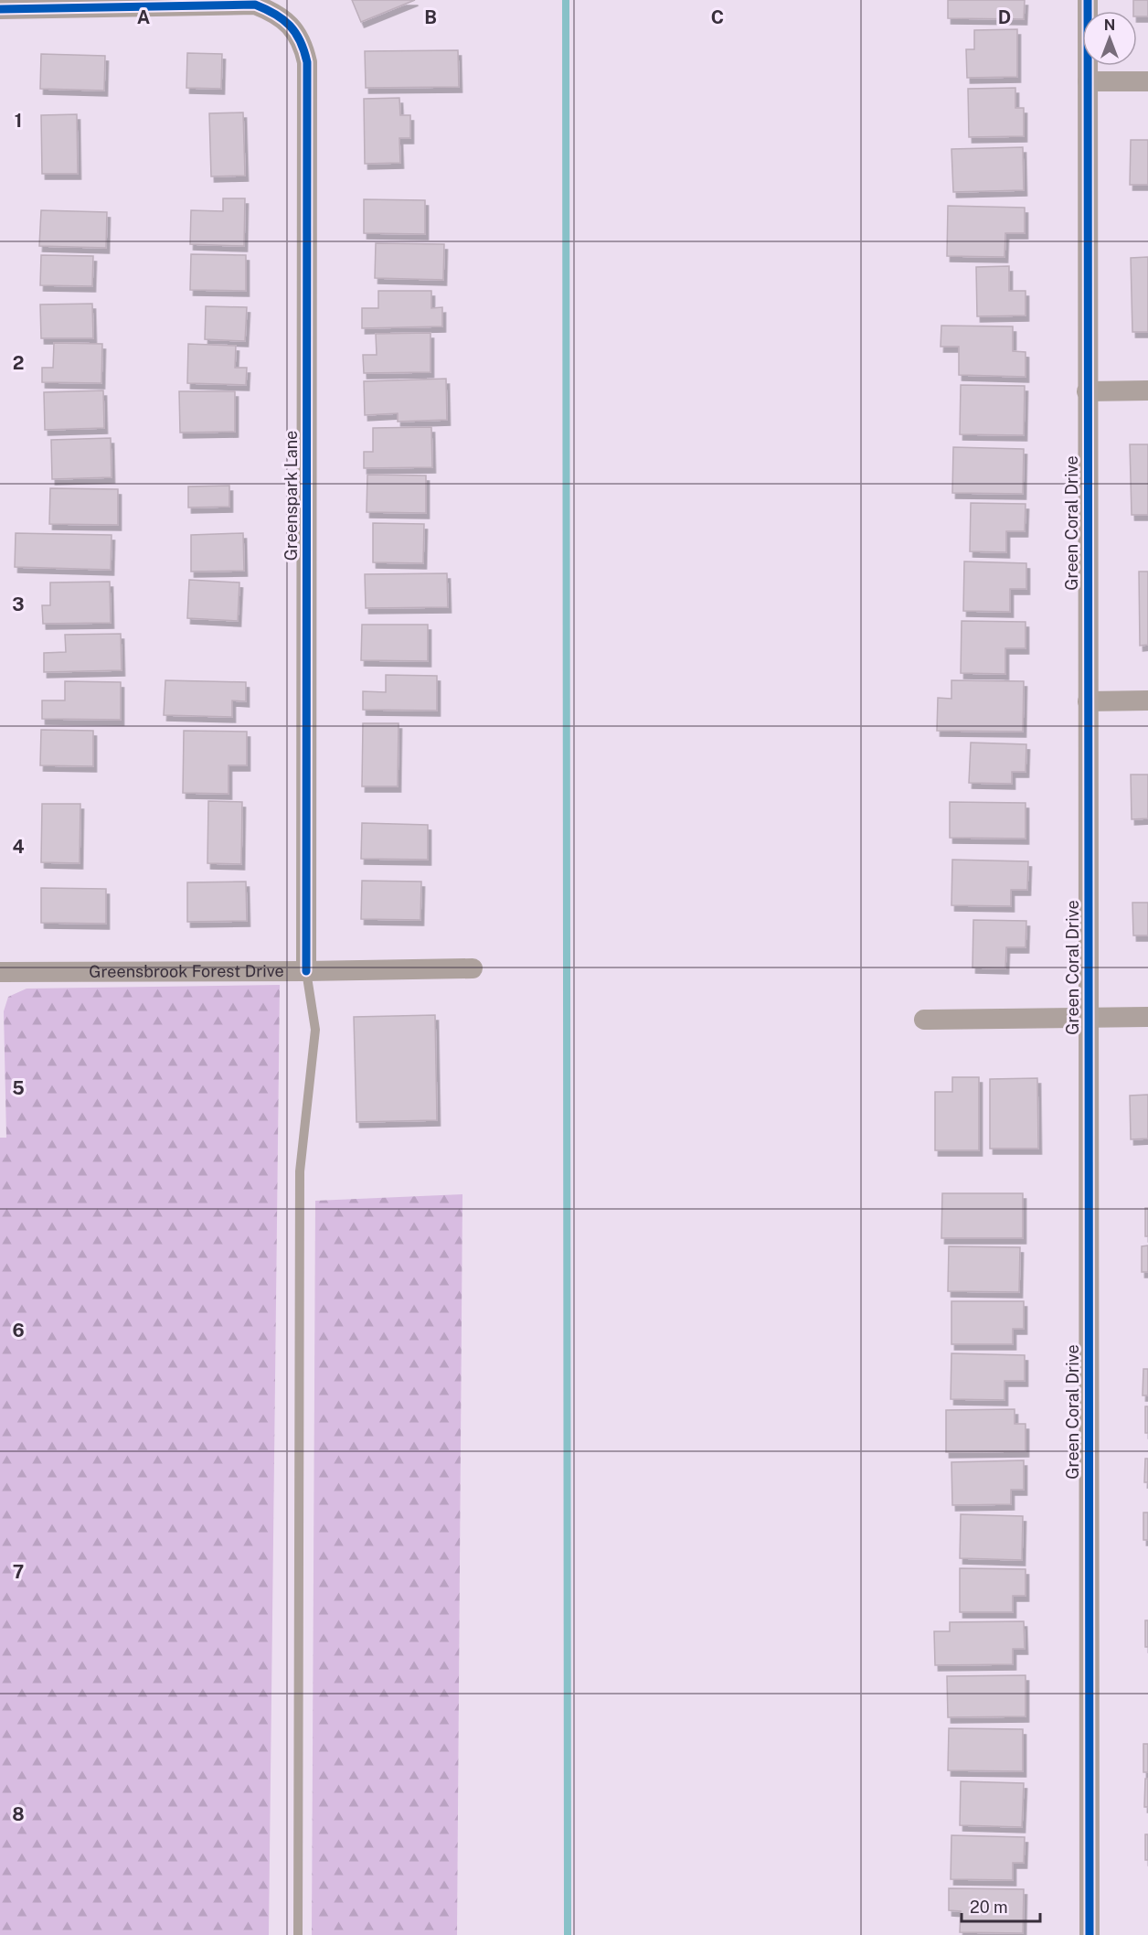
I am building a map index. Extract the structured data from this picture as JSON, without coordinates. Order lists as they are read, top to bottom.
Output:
{
  "streets": {
    "street": ["Greenspark Lane", "Green Coral Drive", "Greensbrook Forest Drive"]
  },
  "crossings": [
    ["Greenspark Lane", "Greensbrook Forest Drive"]
  ],
  "scale_bar": "20 m",
  "north": "top",
  "grid": {
    "columns": [
      "A",
      "B",
      "C",
      "D"
    ],
    "rows": [
      "1",
      "2",
      "3",
      "4",
      "5",
      "6",
      "7",
      "8"
    ]
  }
}
